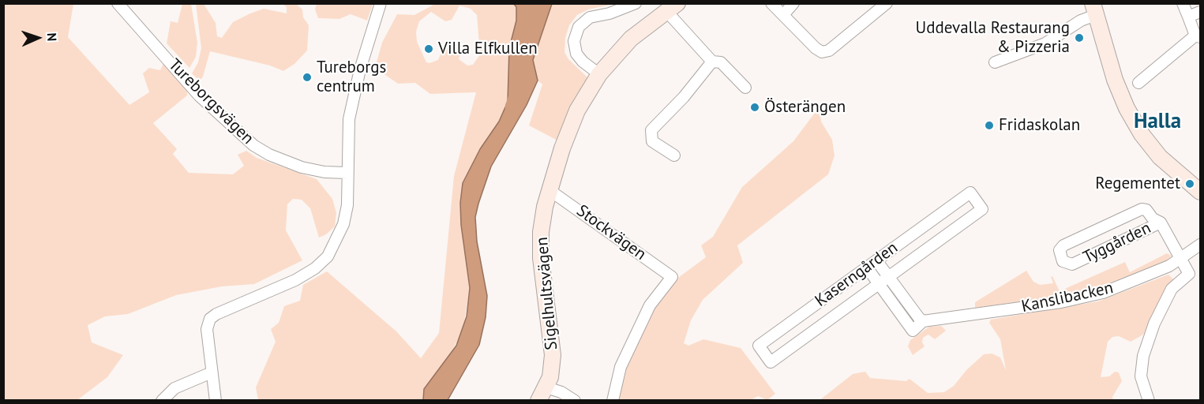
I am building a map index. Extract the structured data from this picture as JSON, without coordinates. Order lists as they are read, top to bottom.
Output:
{
  "streets": {
    "street": [
      "Tureborgsvägen",
      "Stockvägen",
      "Tyggården",
      "Kaserngården",
      "Sigelhultsvägen",
      "Kanslibacken"
    ]
  },
  "crossings": [
    ["Stockvägen", "Sigelhultsvägen"],
    ["Tyggården", "Kanslibacken"],
    ["Kaserngården", "Kanslibacken"]
  ],
  "districts": ["Halla"],
  "places": [
    "Uddevalla Restaurang & Pizzeria",
    "Villa Elfkullen",
    "Tureborgs centrum",
    "Österängen",
    "Fridaskolan",
    "Regementet"
  ],
  "north": "right"
}
